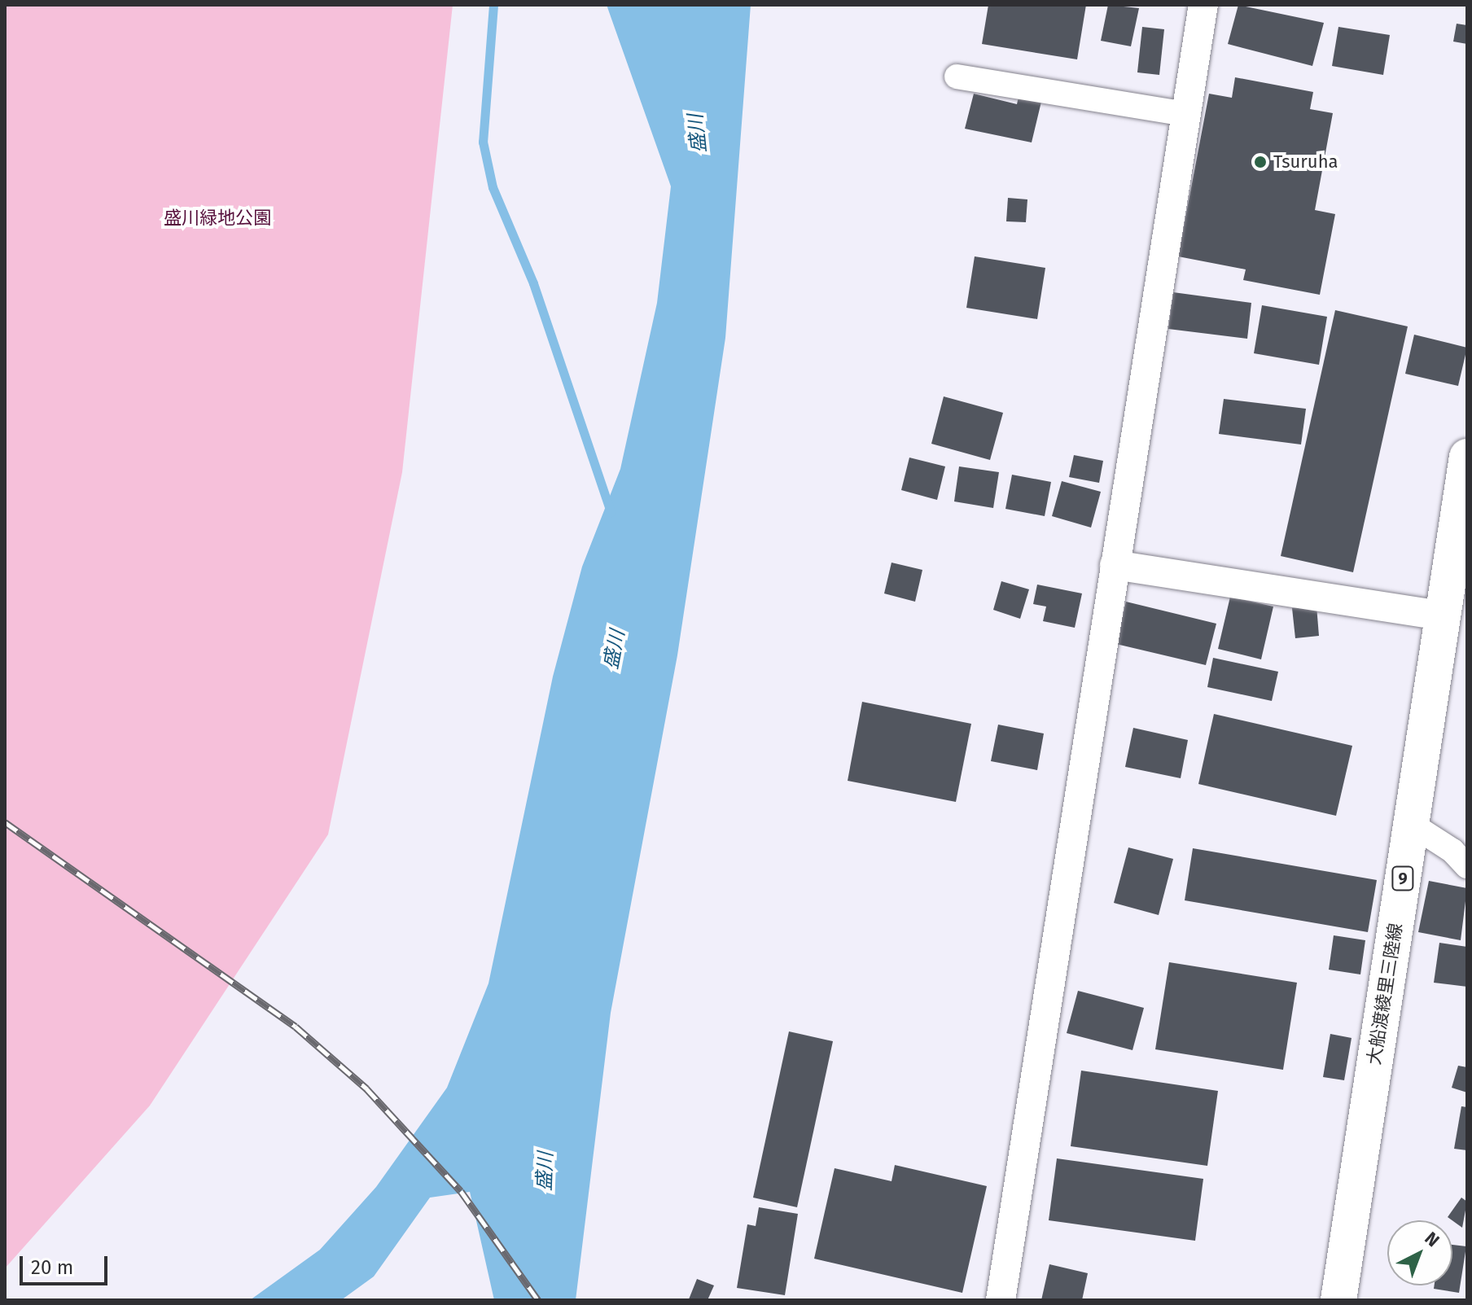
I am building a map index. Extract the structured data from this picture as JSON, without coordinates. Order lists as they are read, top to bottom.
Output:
{
  "streets": {
    "main road": ["9", "大船渡綾里三陸線"]
  },
  "water": ["盛川"],
  "parks": ["盛川緑地公園"],
  "places": ["Tsuruha"],
  "scale_bar": "20 m",
  "north": "top right"
}
